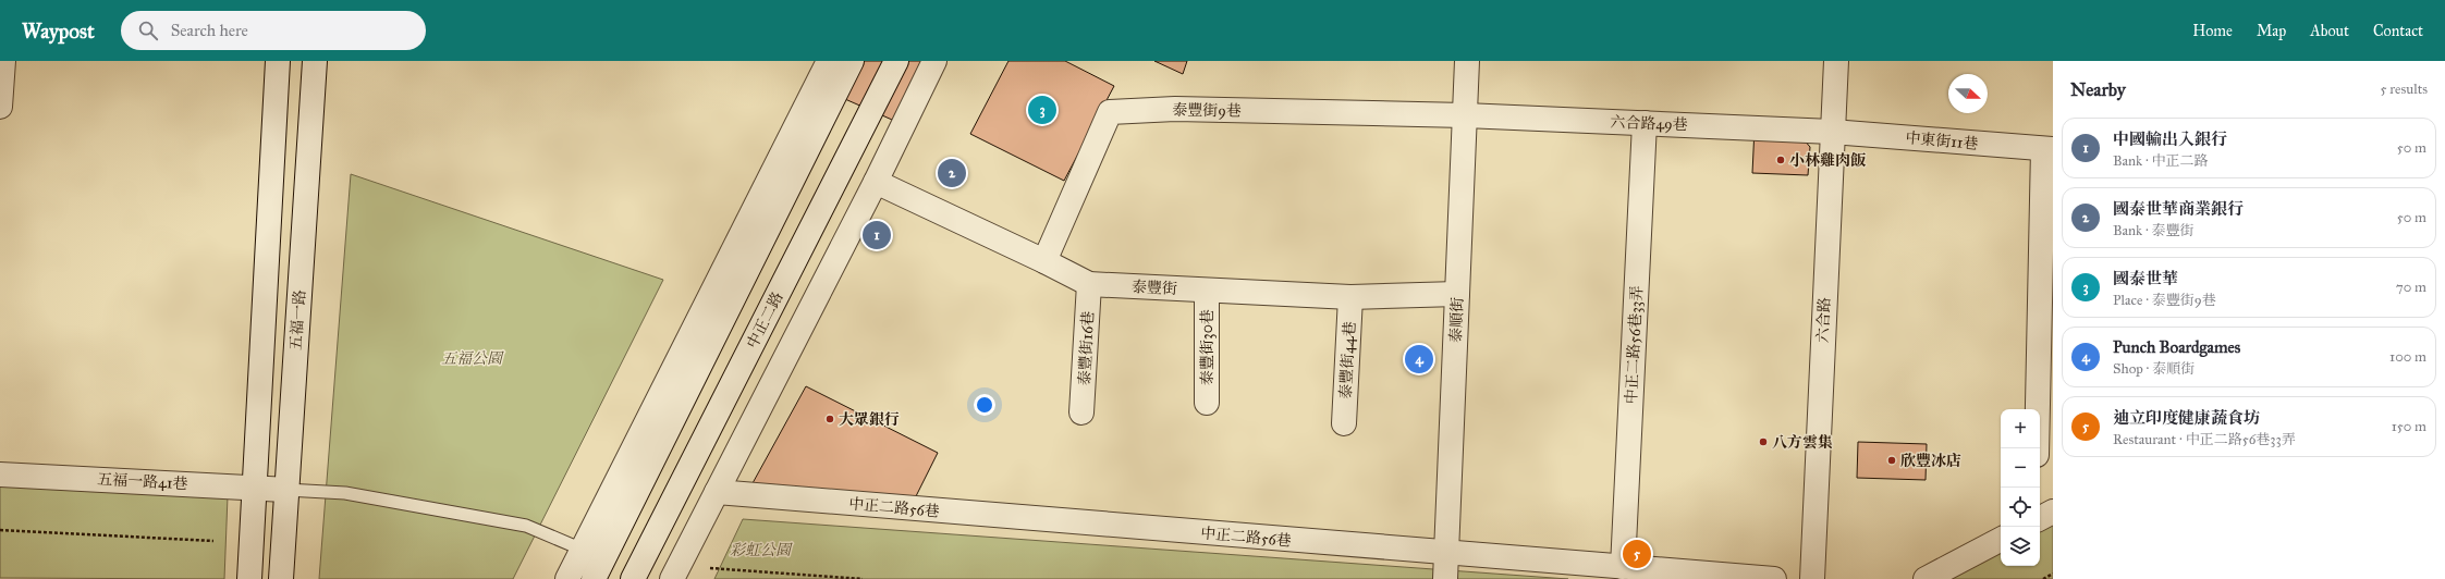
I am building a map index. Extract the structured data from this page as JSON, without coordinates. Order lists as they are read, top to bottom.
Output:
{
  "streets": {
    "street": [
      "泰豐街9巷",
      "六合路49巷",
      "中東街11巷",
      "泰豐街",
      "五福一路",
      "中正二路",
      "泰順街",
      "六合路",
      "中正二路56巷33弄",
      "泰豐街30巷",
      "泰豐街16巷",
      "泰豐街44巷",
      "五福一路41巷",
      "中正二路56巷"
    ]
  },
  "crossings": [
    ["泰豐街9巷", "六合路49巷"],
    ["泰豐街9巷", "泰豐街"],
    ["泰豐街9巷", "泰順街"],
    ["六合路49巷", "中東街11巷"],
    ["六合路49巷", "泰順街"],
    ["六合路49巷", "六合路"],
    ["六合路49巷", "中正二路56巷33弄"],
    ["中東街11巷", "六合路"],
    ["泰豐街", "泰順街"],
    ["泰豐街", "泰豐街30巷"],
    ["泰豐街", "泰豐街16巷"],
    ["泰豐街", "泰豐街44巷"],
    ["五福一路", "五福一路41巷"],
    ["泰順街", "中正二路56巷"],
    ["中正二路56巷33弄", "中正二路56巷"]
  ],
  "parks": ["五福公園", "彩虹公園"],
  "places": [
    "小林雞肉飯",
    "大眾銀行",
    "八方雲集",
    "欣豐冰店"
  ],
  "north": "right",
  "page": {
    "header": "Waypost",
    "search": "Search here",
    "nav": [
      "Home",
      "Map",
      "About",
      "Contact"
    ],
    "heading": ["Nearby", "5 results"],
    "pins": [
      "3",
      "2",
      "1",
      "4",
      "5"
    ],
    "list": [
      {
        "mark": "1",
        "name": "中國輸出入銀行",
        "note": "Bank · 中正二路",
        "value": "50 m"
      },
      {
        "mark": "2",
        "name": "國泰世華商業銀行",
        "note": "Bank · 泰豐街",
        "value": "50 m"
      },
      {
        "mark": "3",
        "name": "國泰世華",
        "note": "Place · 泰豐街9巷",
        "value": "70 m"
      },
      {
        "mark": "4",
        "name": "Punch Boardgames",
        "note": "Shop · 泰順街",
        "value": "100 m"
      },
      {
        "mark": "5",
        "name": "迪立印度健康蔬食坊",
        "note": "Restaurant · 中正二路56巷33弄",
        "value": "150 m"
      }
    ],
    "map_buttons": ["+", "−"]
  }
}
